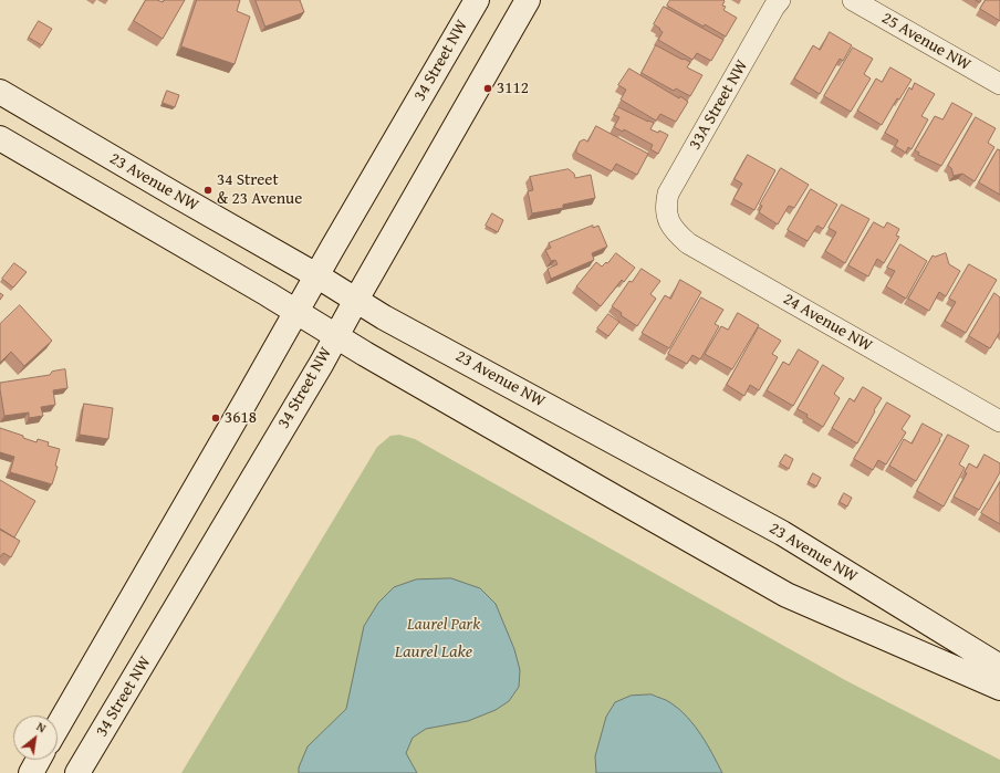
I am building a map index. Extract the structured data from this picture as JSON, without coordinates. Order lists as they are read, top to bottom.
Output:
{
  "streets": {
    "main road": ["34 Street NW", "23 Avenue NW"],
    "street": ["25 Avenue NW", "33A Street NW", "24 Avenue NW"]
  },
  "crossings": [
    ["34 Street NW", "23 Avenue NW"],
    ["33A Street NW", "24 Avenue NW"]
  ],
  "water": ["Laurel Lake"],
  "parks": ["Laurel Park"],
  "places": ["3112", "34 Street & 23 Avenue", "3618"],
  "north": "top right"
}
